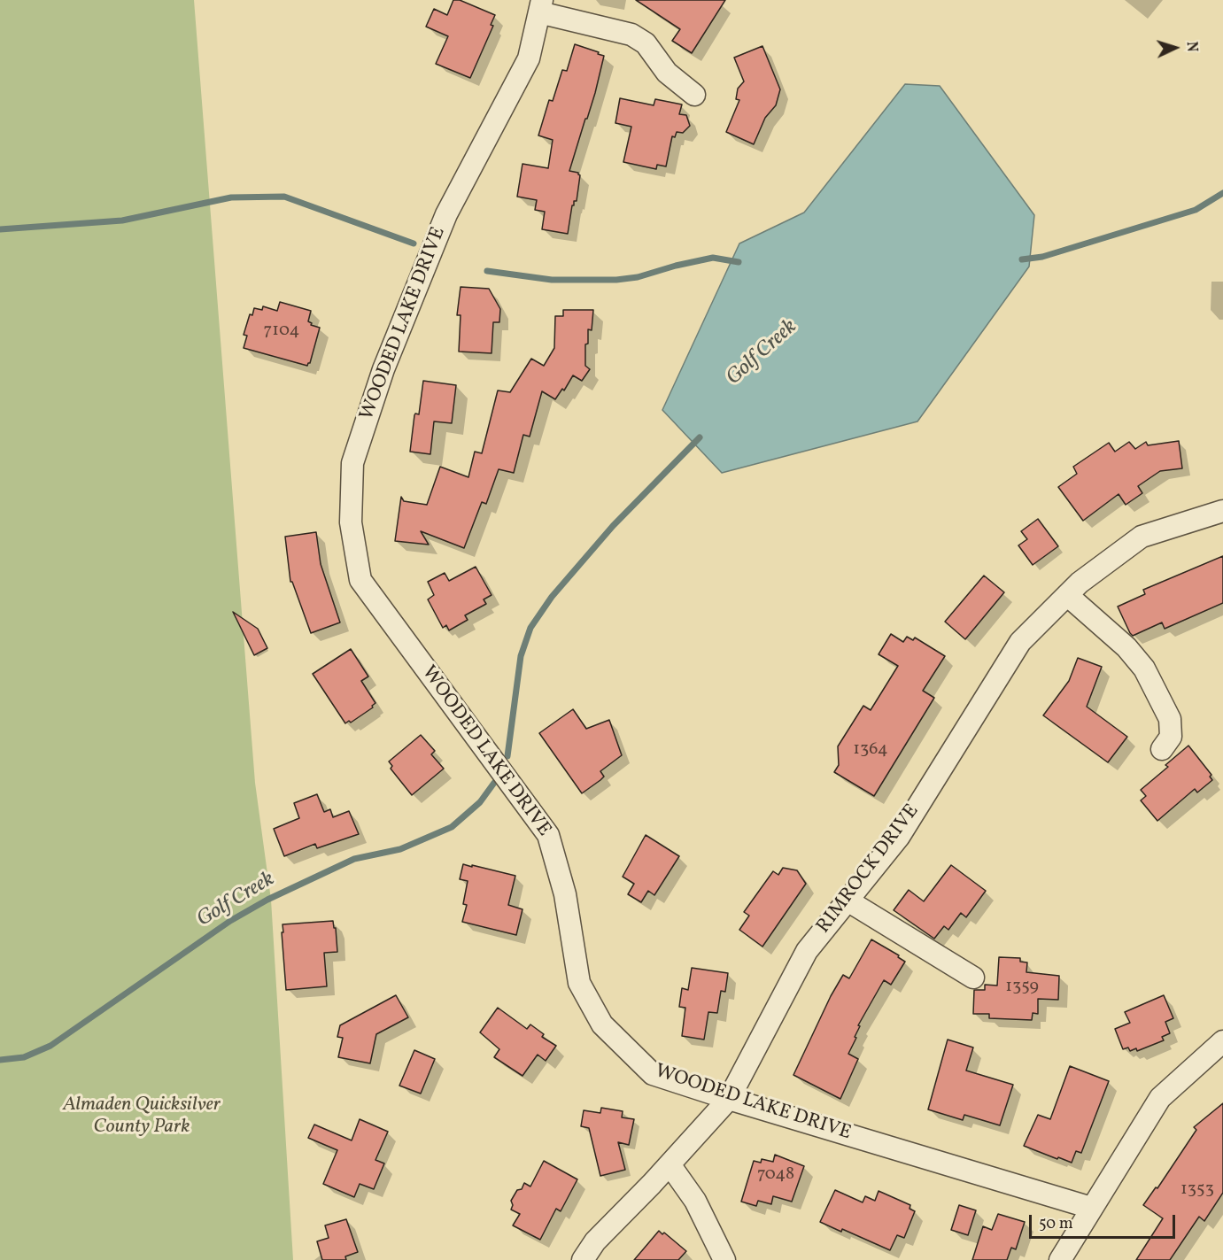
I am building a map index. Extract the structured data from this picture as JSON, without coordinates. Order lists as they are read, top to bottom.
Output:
{
  "streets": {
    "street": ["WOODED LAKE DRIVE", "RIMROCK DRIVE"]
  },
  "crossings": [
    ["WOODED LAKE DRIVE", "RIMROCK DRIVE"]
  ],
  "water": ["Golf Creek"],
  "parks": ["Almaden Quicksilver County Park"],
  "house_numbers": [
    "7104",
    "1364",
    "1359",
    "7048",
    "1353"
  ],
  "scale_bar": "50 m",
  "north": "right"
}
